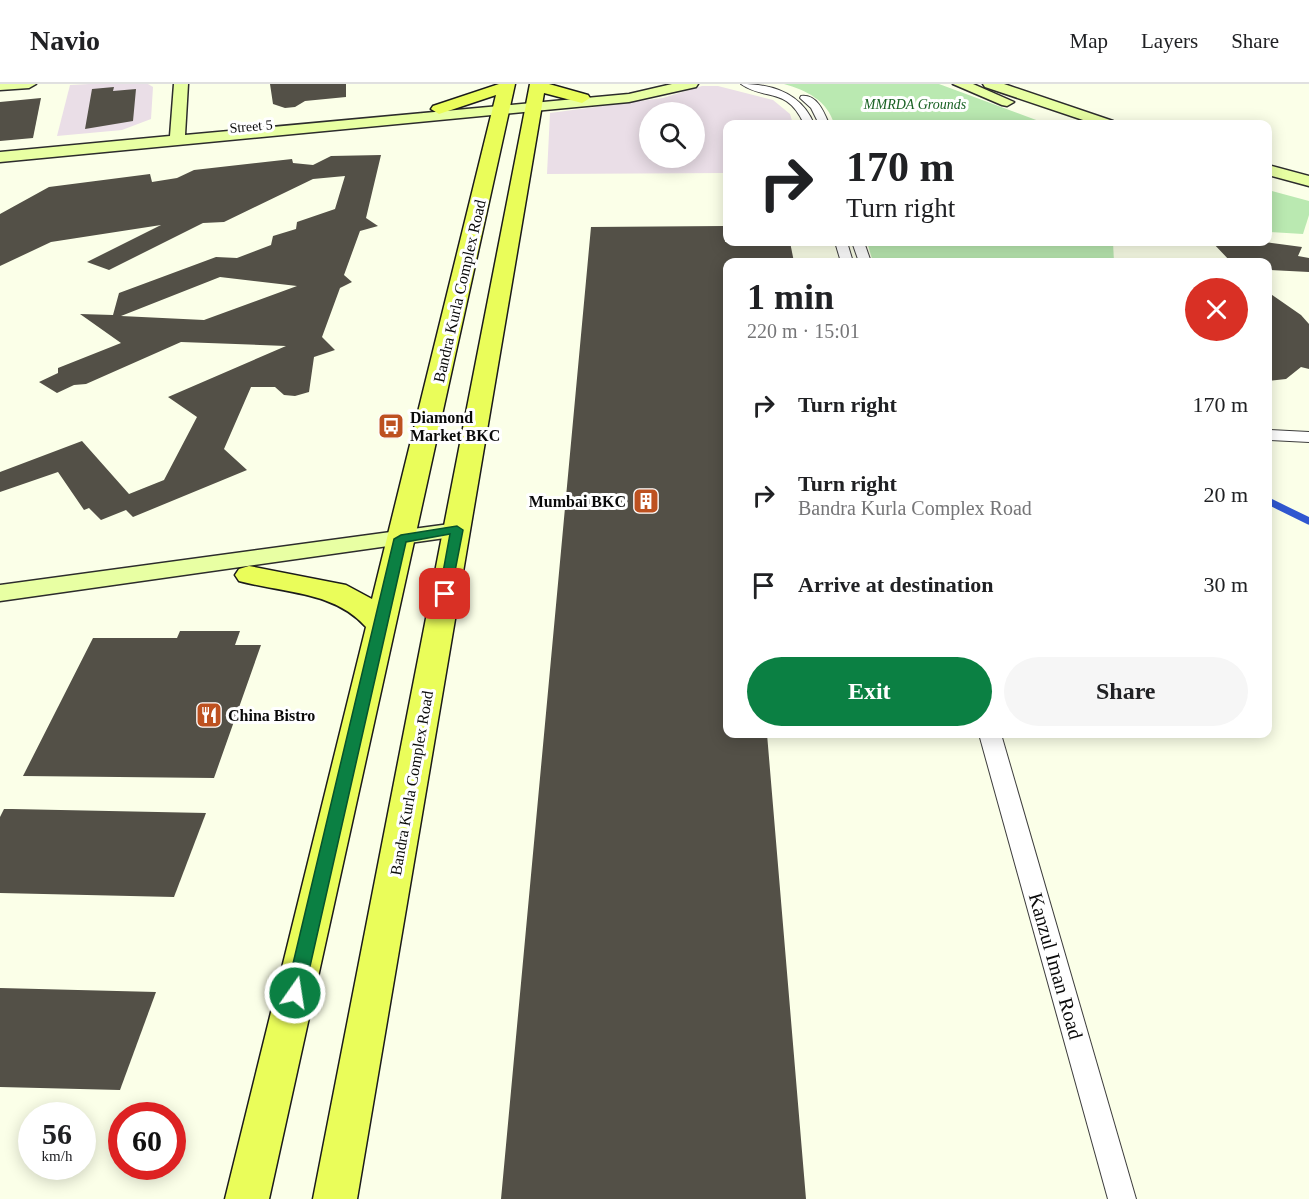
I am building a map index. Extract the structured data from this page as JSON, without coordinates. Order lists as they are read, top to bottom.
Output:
{
  "streets": {
    "main road": ["Bandra Kurla Complex Road"],
    "street": ["Street 5", "Kanzul Iman Road"]
  },
  "crossings": [
    ["Street 5", "Bandra Kurla Complex Road"]
  ],
  "parks": ["MMRDA Grounds"],
  "places": {
    "bus stop": ["Diamond Market BKC"],
    "building": ["Mumbai BKC"],
    "restaurant": ["China Bistro"]
  },
  "page": {
    "header": "Navio",
    "nav": ["Map", "Layers", "Share"],
    "turn": ["170 m", "Turn right"],
    "heading": ["1 min", "220 m · 15:01"],
    "list": [
      {
        "name": "Turn right",
        "value": "170 m"
      },
      {
        "name": "Turn right",
        "note": "Bandra Kurla Complex Road",
        "value": "20 m"
      },
      {
        "name": "Arrive at destination",
        "value": "30 m"
      }
    ],
    "buttons": ["Exit", "Share"],
    "speed": "56 km/h",
    "limit": "60"
  }
}
